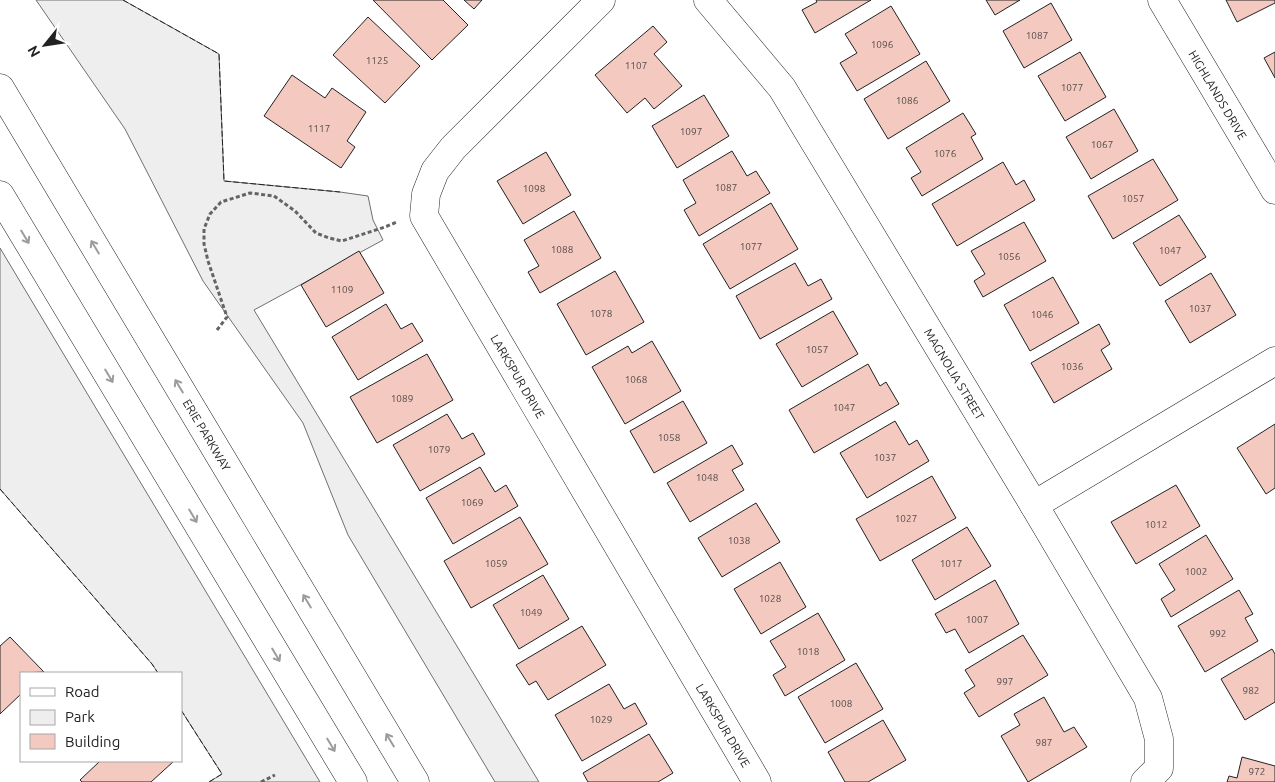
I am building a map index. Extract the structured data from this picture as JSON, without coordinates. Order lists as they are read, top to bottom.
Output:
{
  "streets": {
    "street": [
      "HIGHLANDS DRIVE",
      "MAGNOLIA STREET",
      "LARKSPUR DRIVE",
      "ERIE PARKWAY"
    ]
  },
  "house_numbers": [
    "1087",
    "1096",
    "1125",
    "1107",
    "1077",
    "1086",
    "1117",
    "1097",
    "1067",
    "1076",
    "1087",
    "1098",
    "1057",
    "1077",
    "1088",
    "1047",
    "1056",
    "1109",
    "1037",
    "1078",
    "1046",
    "1057",
    "1036",
    "1068",
    "1089",
    "1047",
    "1058",
    "1079",
    "1037",
    "1048",
    "1069",
    "1027",
    "1012",
    "1038",
    "1059",
    "1017",
    "1002",
    "1028",
    "1049",
    "1007",
    "992",
    "1018",
    "997",
    "982",
    "1008",
    "1029",
    "987",
    "972"
  ],
  "legend": ["Road", "Park", "Building"],
  "north": "bottom left"
}
